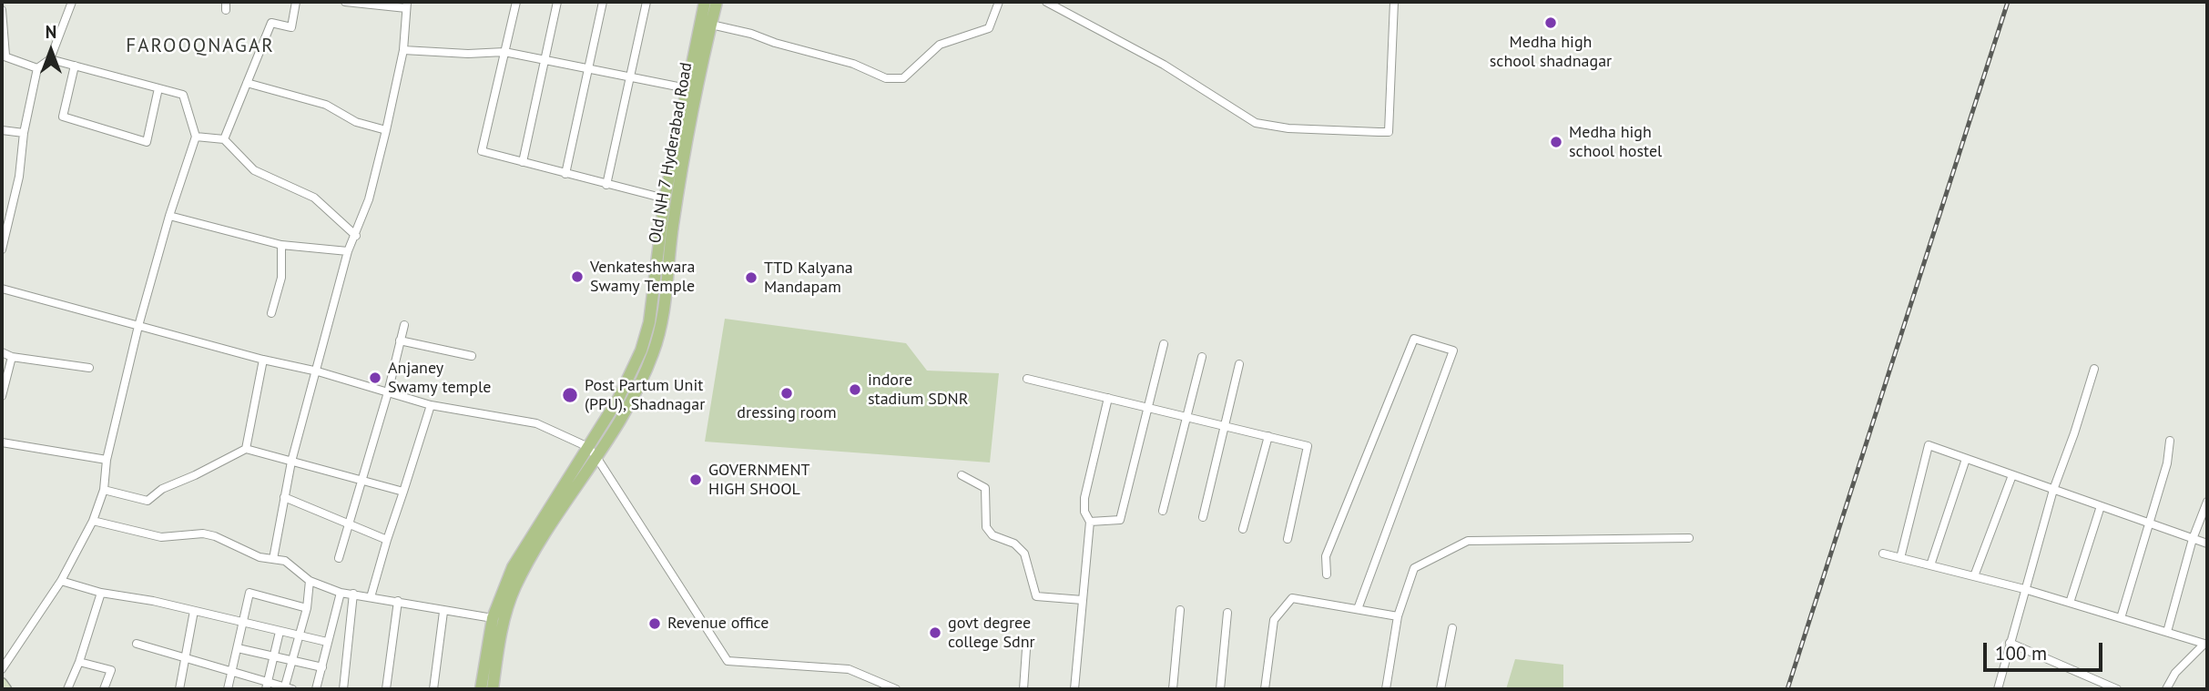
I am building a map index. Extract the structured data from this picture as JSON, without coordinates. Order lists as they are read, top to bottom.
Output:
{
  "streets": {
    "main road": ["Old NH 7 Hyderabad Road"]
  },
  "districts": ["FAROOQNAGAR"],
  "places": [
    "Medha high school shadnagar",
    "Medha high school hostel",
    "Venkateshwara Swamy Temple",
    "TTD Kalyana Mandapam",
    "Anjaney Swamy temple",
    "indore stadium SDNR",
    "dressing room",
    "Post Partum Unit (PPU), Shadnagar",
    "GOVERNMENT HIGH SHOOL",
    "Revenue office",
    "govt degree college Sdnr"
  ],
  "scale_bar": "100 m",
  "north": "top"
}
